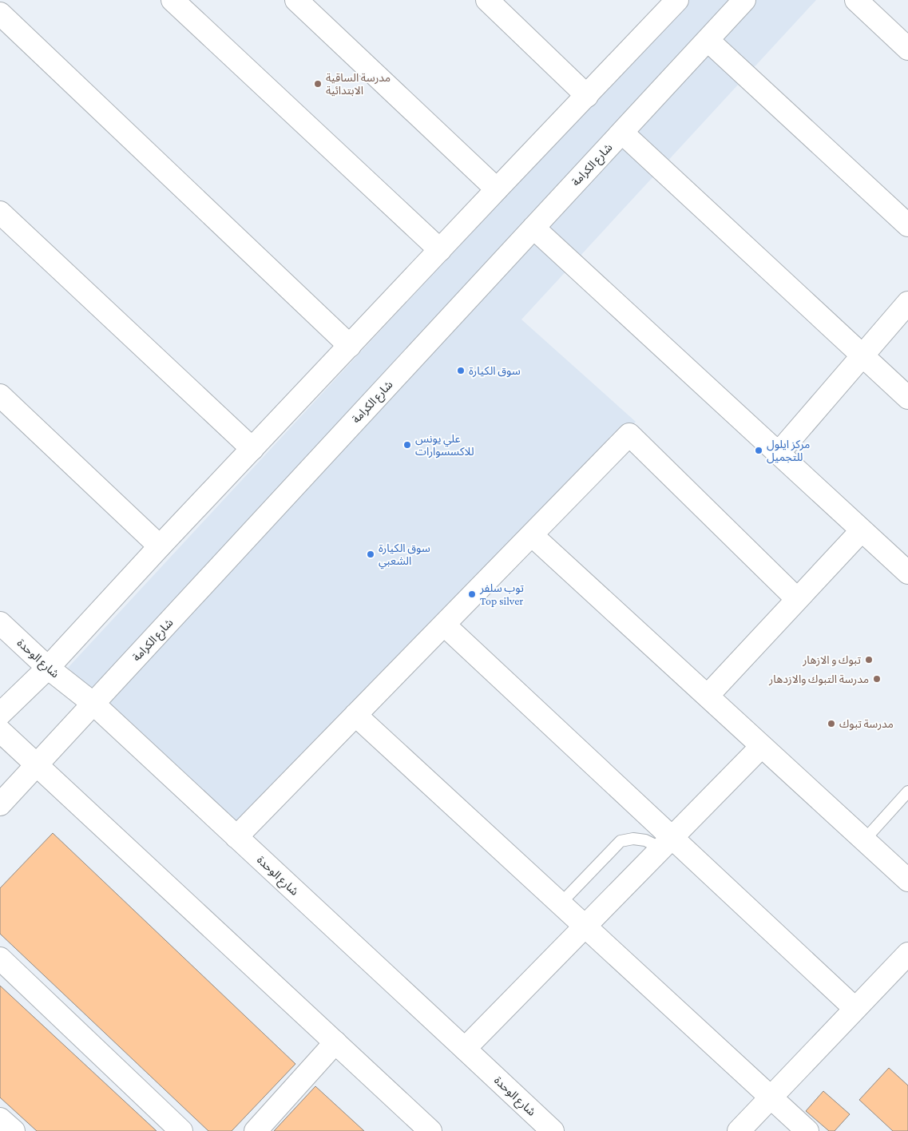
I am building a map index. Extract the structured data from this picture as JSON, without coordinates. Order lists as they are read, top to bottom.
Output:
{
  "streets": {
    "street": ["شارع الكرامة", "شارع الوحدة"]
  },
  "crossings": [
    ["شارع الكرامة", "شارع الوحدة"]
  ],
  "places": [
    "مدرسة الساقية الابتدائية",
    "سوق الكيارة",
    "علي يونس للاكسسوارات",
    "مركز ايلول للتجميل",
    "سوق الكيارة الشعبي",
    "توب سلفر Top silver",
    "تبوك و الازهار",
    "مدرسة التبوك والازدهار",
    "مدرسة تبوك"
  ]
}
